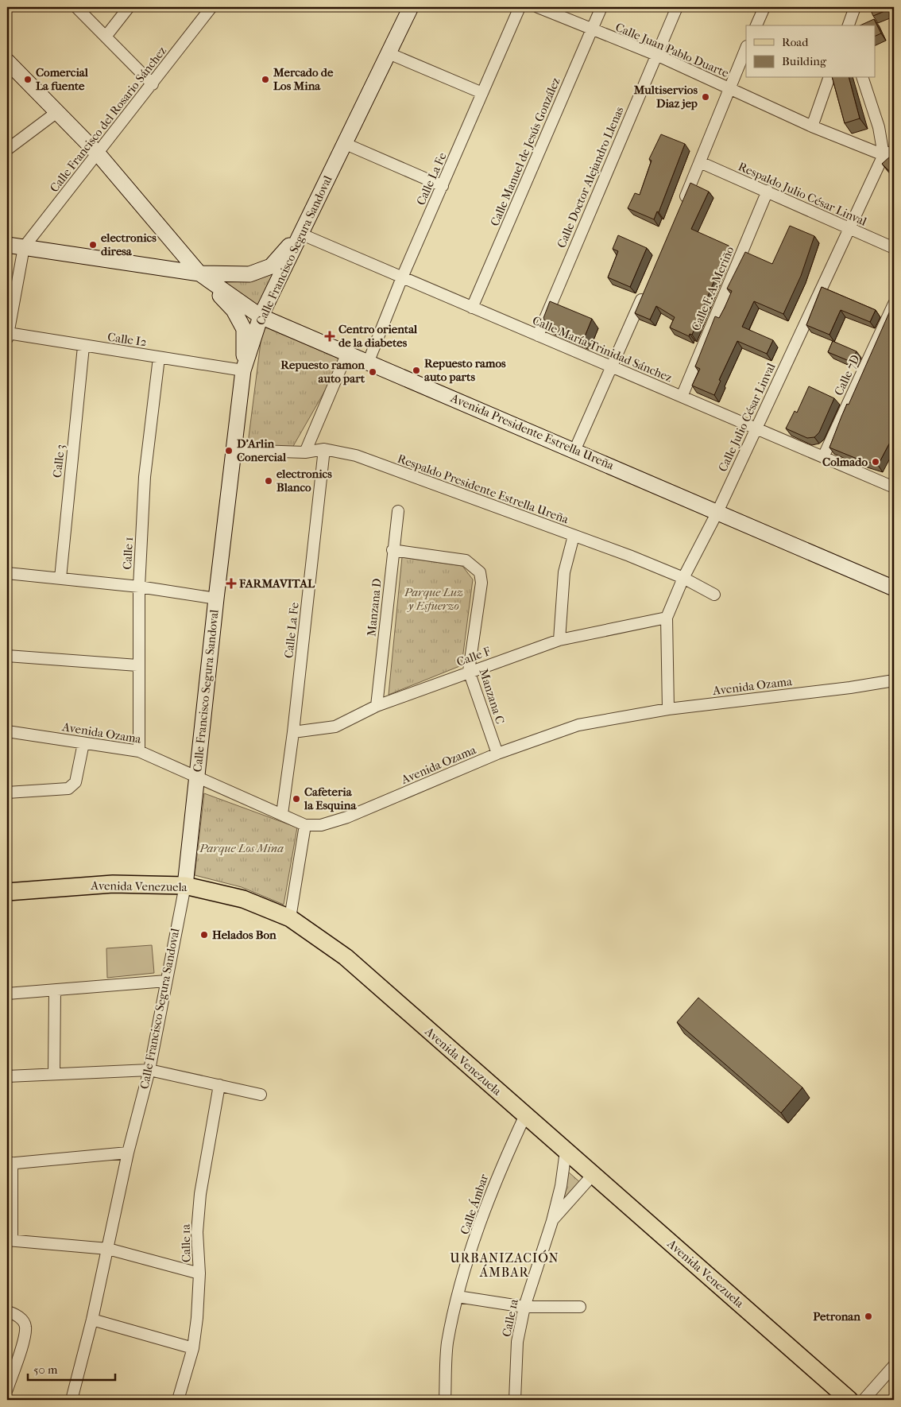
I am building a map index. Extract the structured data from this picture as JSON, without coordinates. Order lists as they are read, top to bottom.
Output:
{
  "streets": {
    "main road": ["Calle Francisco Segura Sandoval", "Avenida Presidente Estrella Ureña", "Avenida Venezuela"],
    "street": [
      "Calle Juan Pablo Duarte",
      "Calle Francisco del Rosario Sánchez",
      "Calle Manuel de Jesús González",
      "Calle Doctor Alejandro Llenas",
      "Calle La Fe",
      "Respaldo Julio César Linval",
      "Calle F. A. Meriño",
      "Calle I2",
      "Calle María Trinidad Sánchez",
      "Calle 7D",
      "Calle Julio César Linval",
      "Calle 3",
      "Respaldo Presidente Estrella Ureña",
      "Calle 1",
      "Manzana D",
      "Calle F",
      "Avenida Ozama",
      "Manzana C",
      "Calle Ámbar",
      "Calle 1a"
    ]
  },
  "crossings": [
    ["Calle Juan Pablo Duarte", "Calle Manuel de Jesús González"],
    ["Calle Juan Pablo Duarte", "Calle Doctor Alejandro Llenas"],
    ["Calle Juan Pablo Duarte", "Calle Julio César Linval"],
    ["Calle Francisco del Rosario Sánchez", "Avenida Presidente Estrella Ureña"],
    ["Calle Manuel de Jesús González", "Calle María Trinidad Sánchez"],
    ["Calle Doctor Alejandro Llenas", "Calle María Trinidad Sánchez"],
    ["Calle La Fe", "Calle María Trinidad Sánchez"],
    ["Calle La Fe", "Avenida Presidente Estrella Ureña"],
    ["Calle La Fe", "Respaldo Presidente Estrella Ureña"],
    ["Calle La Fe", "Calle F"],
    ["Calle La Fe", "Avenida Ozama"],
    ["Respaldo Julio César Linval", "Calle F. A. Meriño"],
    ["Respaldo Julio César Linval", "Calle Julio César Linval"],
    ["Calle Francisco Segura Sandoval", "Calle I2"],
    ["Calle Francisco Segura Sandoval", "Calle María Trinidad Sánchez"],
    ["Calle Francisco Segura Sandoval", "Avenida Presidente Estrella Ureña"],
    ["Calle Francisco Segura Sandoval", "Respaldo Presidente Estrella Ureña"],
    ["Calle Francisco Segura Sandoval", "Avenida Ozama"],
    ["Calle Francisco Segura Sandoval", "Avenida Venezuela"],
    ["Calle F. A. Meriño", "Calle María Trinidad Sánchez"],
    ["Calle I2", "Calle 3"],
    ["Calle I2", "Calle 1"],
    ["Calle María Trinidad Sánchez", "Calle 7D"],
    ["Calle María Trinidad Sánchez", "Calle Julio César Linval"],
    ["Calle Julio César Linval", "Avenida Presidente Estrella Ureña"],
    ["Calle Julio César Linval", "Respaldo Presidente Estrella Ureña"],
    ["Calle Julio César Linval", "Calle F"],
    ["Calle Julio César Linval", "Avenida Ozama"],
    ["Calle 1", "Avenida Ozama"],
    ["Manzana D", "Calle F"],
    ["Manzana D", "Manzana C"],
    ["Calle F", "Manzana C"],
    ["Avenida Ozama", "Manzana C"],
    ["Avenida Venezuela", "Calle Ámbar"],
    ["Avenida Venezuela", "Calle 1a"]
  ],
  "districts": ["URBANIZACIÓN ÁMBAR"],
  "parks": ["Parque Luz y Esfuerzo", "Parque Los Mina"],
  "places": {
    "other": [
      "Comercial La fuente",
      "Mercado de Los Mina",
      "Multiservios Diaz jep",
      "electronics diresa",
      "Repuesto ramos auto parts",
      "Repuesto ramon auto part",
      "D’Arlin Conercial",
      "Colmado",
      "electronics Blanco",
      "Cafeteria la Esquina",
      "Helados Bon",
      "Petronan"
    ],
    "health": ["Centro oriental de la diabetes", "FARMAVITAL"]
  },
  "legend": ["Road", "Building"],
  "scale_bar": "50 m"
}
